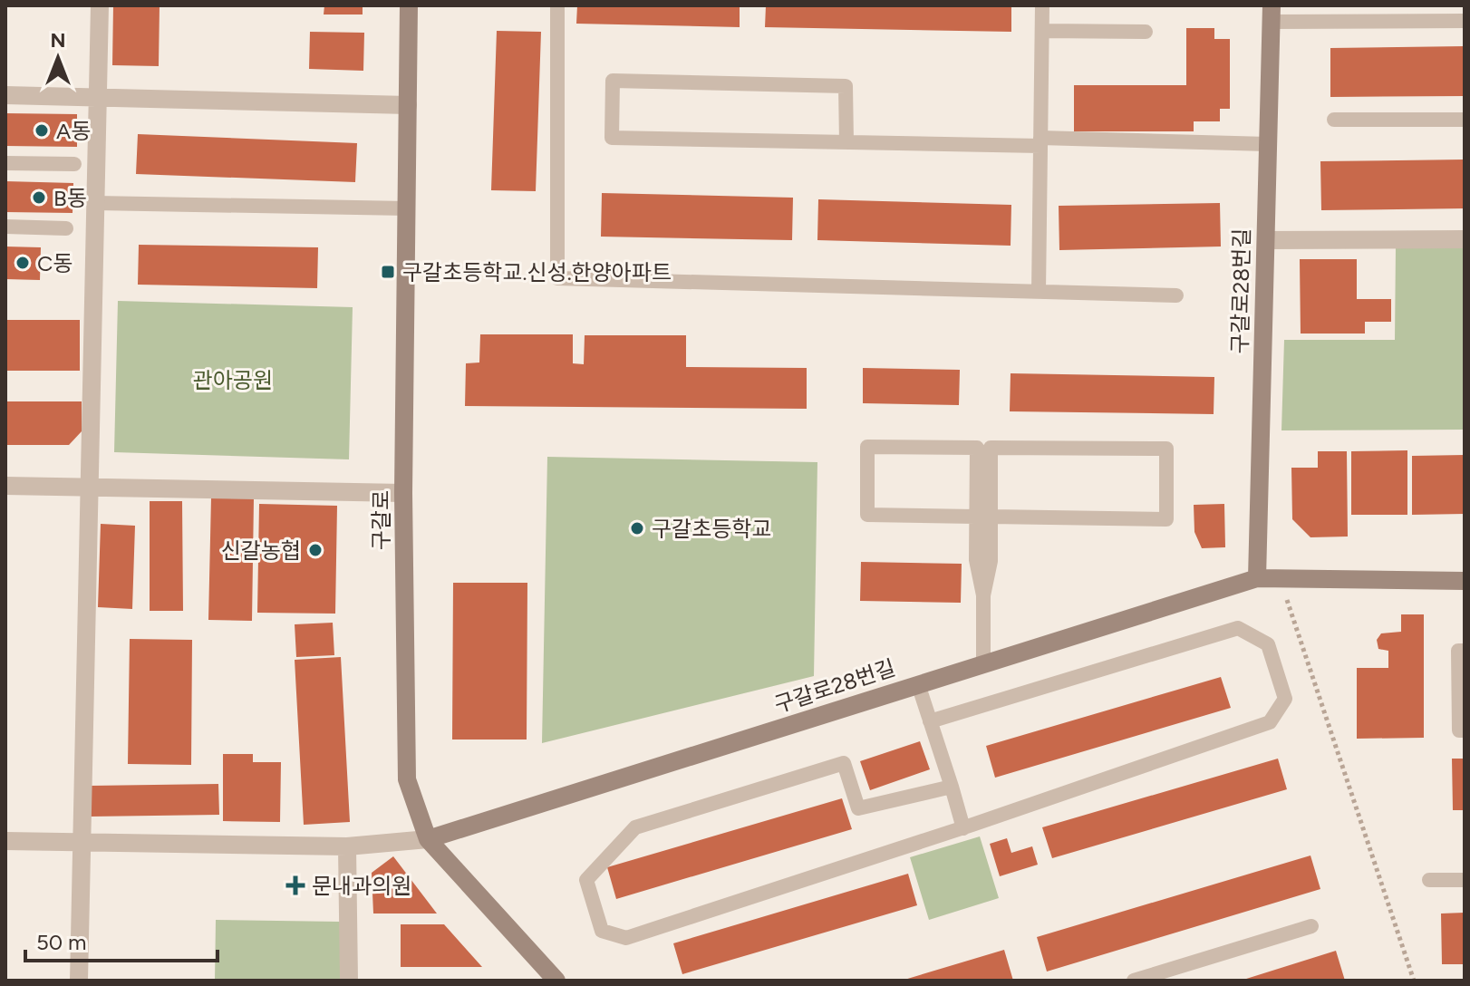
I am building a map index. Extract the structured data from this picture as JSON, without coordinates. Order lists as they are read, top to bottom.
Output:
{
  "streets": {
    "street": ["구갈로28번길", "구갈로"]
  },
  "crossings": [
    ["구갈로28번길", "구갈로"]
  ],
  "parks": ["관아공원"],
  "places": {
    "other": [
      "A동",
      "B동",
      "C동",
      "구갈초등학교",
      "신갈농협"
    ],
    "transit": ["구갈초등학교.신성.한양아파트"],
    "health": ["문내과의원"]
  },
  "scale_bar": "50 m",
  "north": "top"
}
